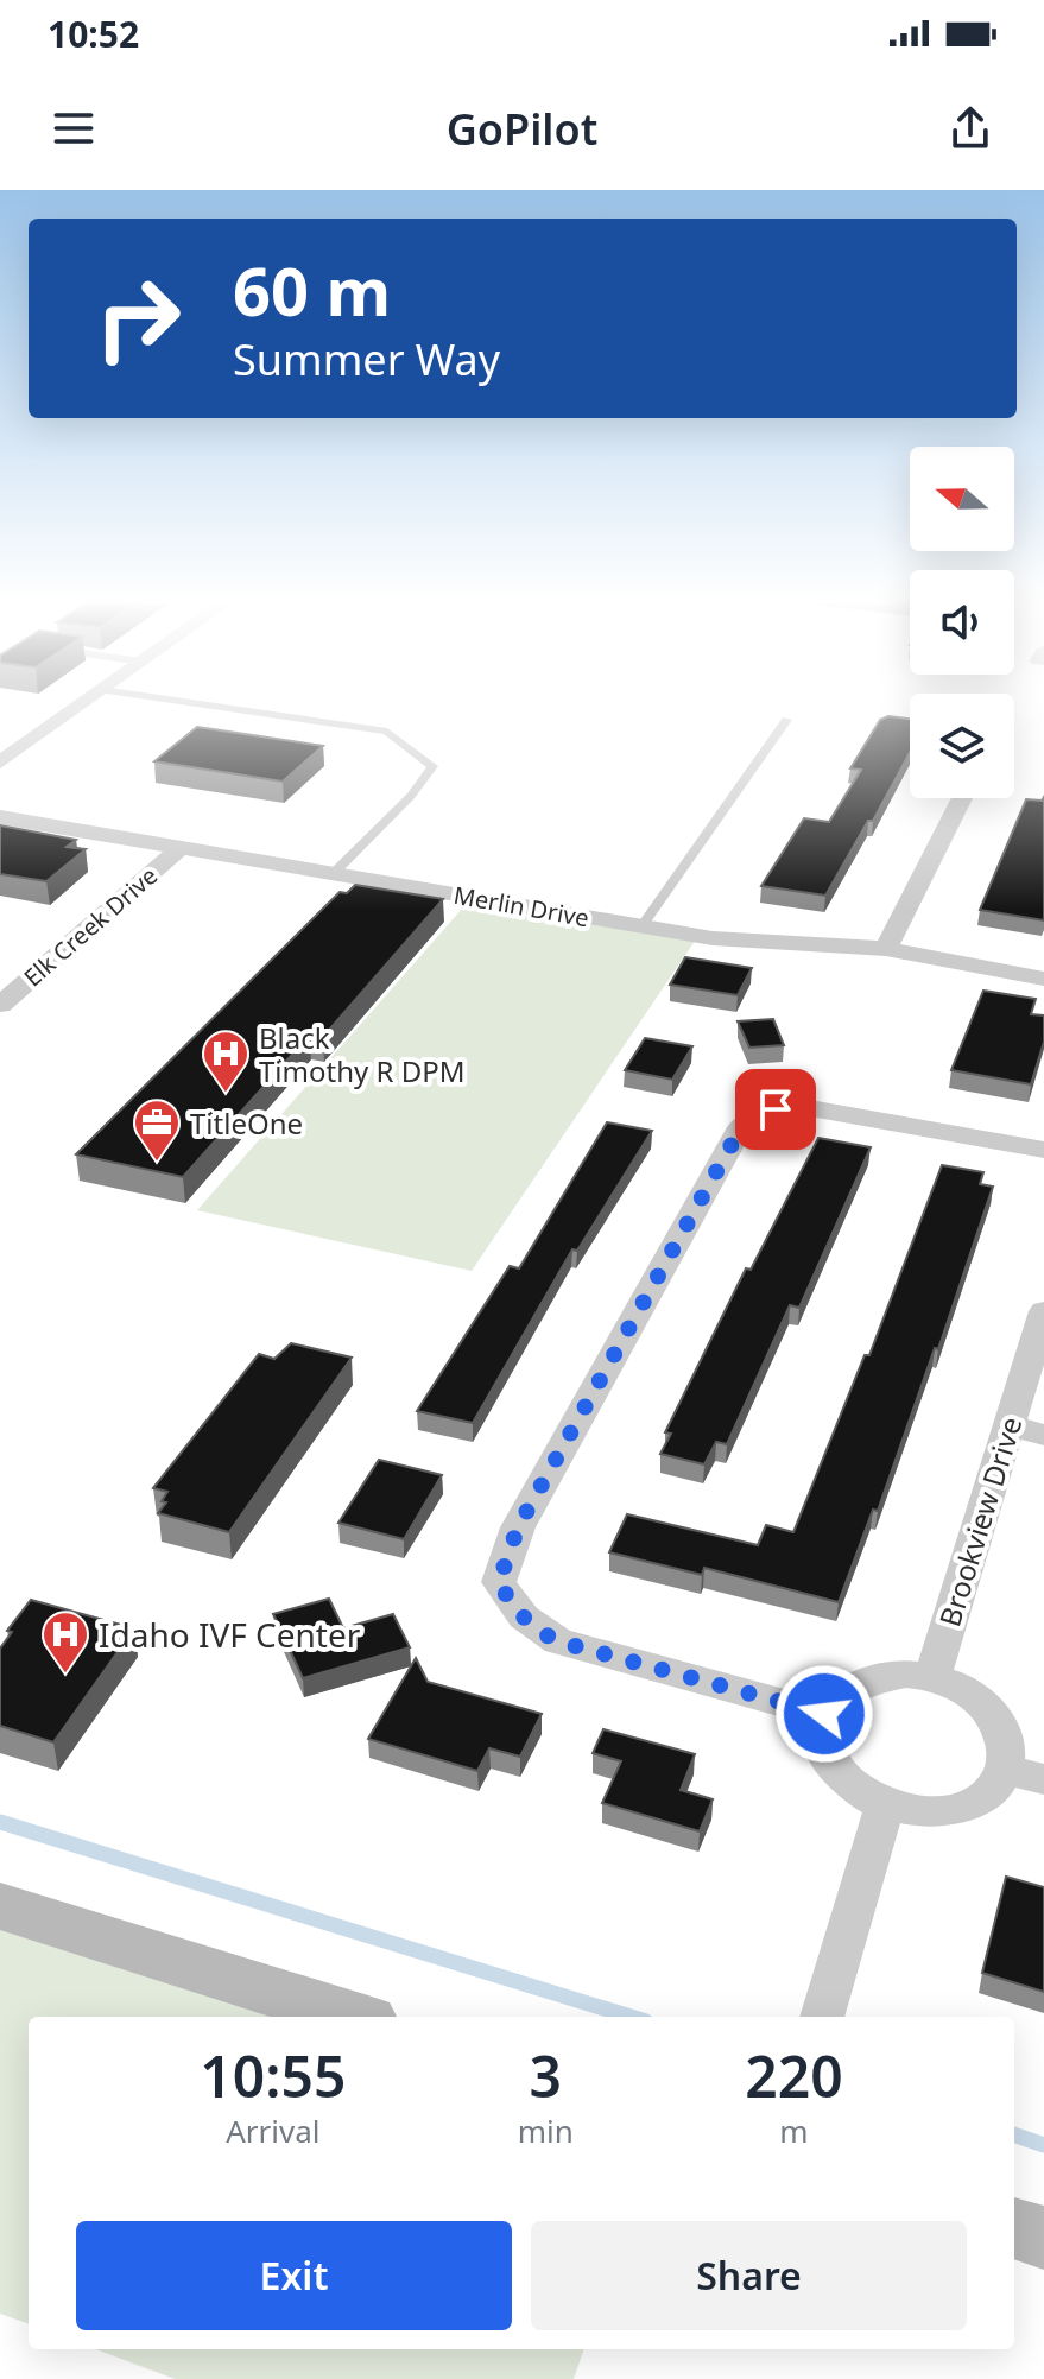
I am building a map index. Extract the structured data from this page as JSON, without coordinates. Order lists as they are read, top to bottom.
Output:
{
  "streets": {
    "street": ["Merlin Drive", "Elk Creek Drive", "Brookview Drive"]
  },
  "crossings": [
    ["Merlin Drive", "Elk Creek Drive"]
  ],
  "places": {
    "hospital": ["Black Timothy R DPM", "Idaho IVF Center"],
    "office": ["TitleOne"]
  },
  "north": "left",
  "page": {
    "status": "10:52",
    "header": "GoPilot",
    "turn": ["60 m", "Summer Way"],
    "eta": [
      "10:55",
      "Arrival",
      "3",
      "min",
      "220",
      "m"
    ],
    "buttons": ["Exit", "Share"]
  }
}
